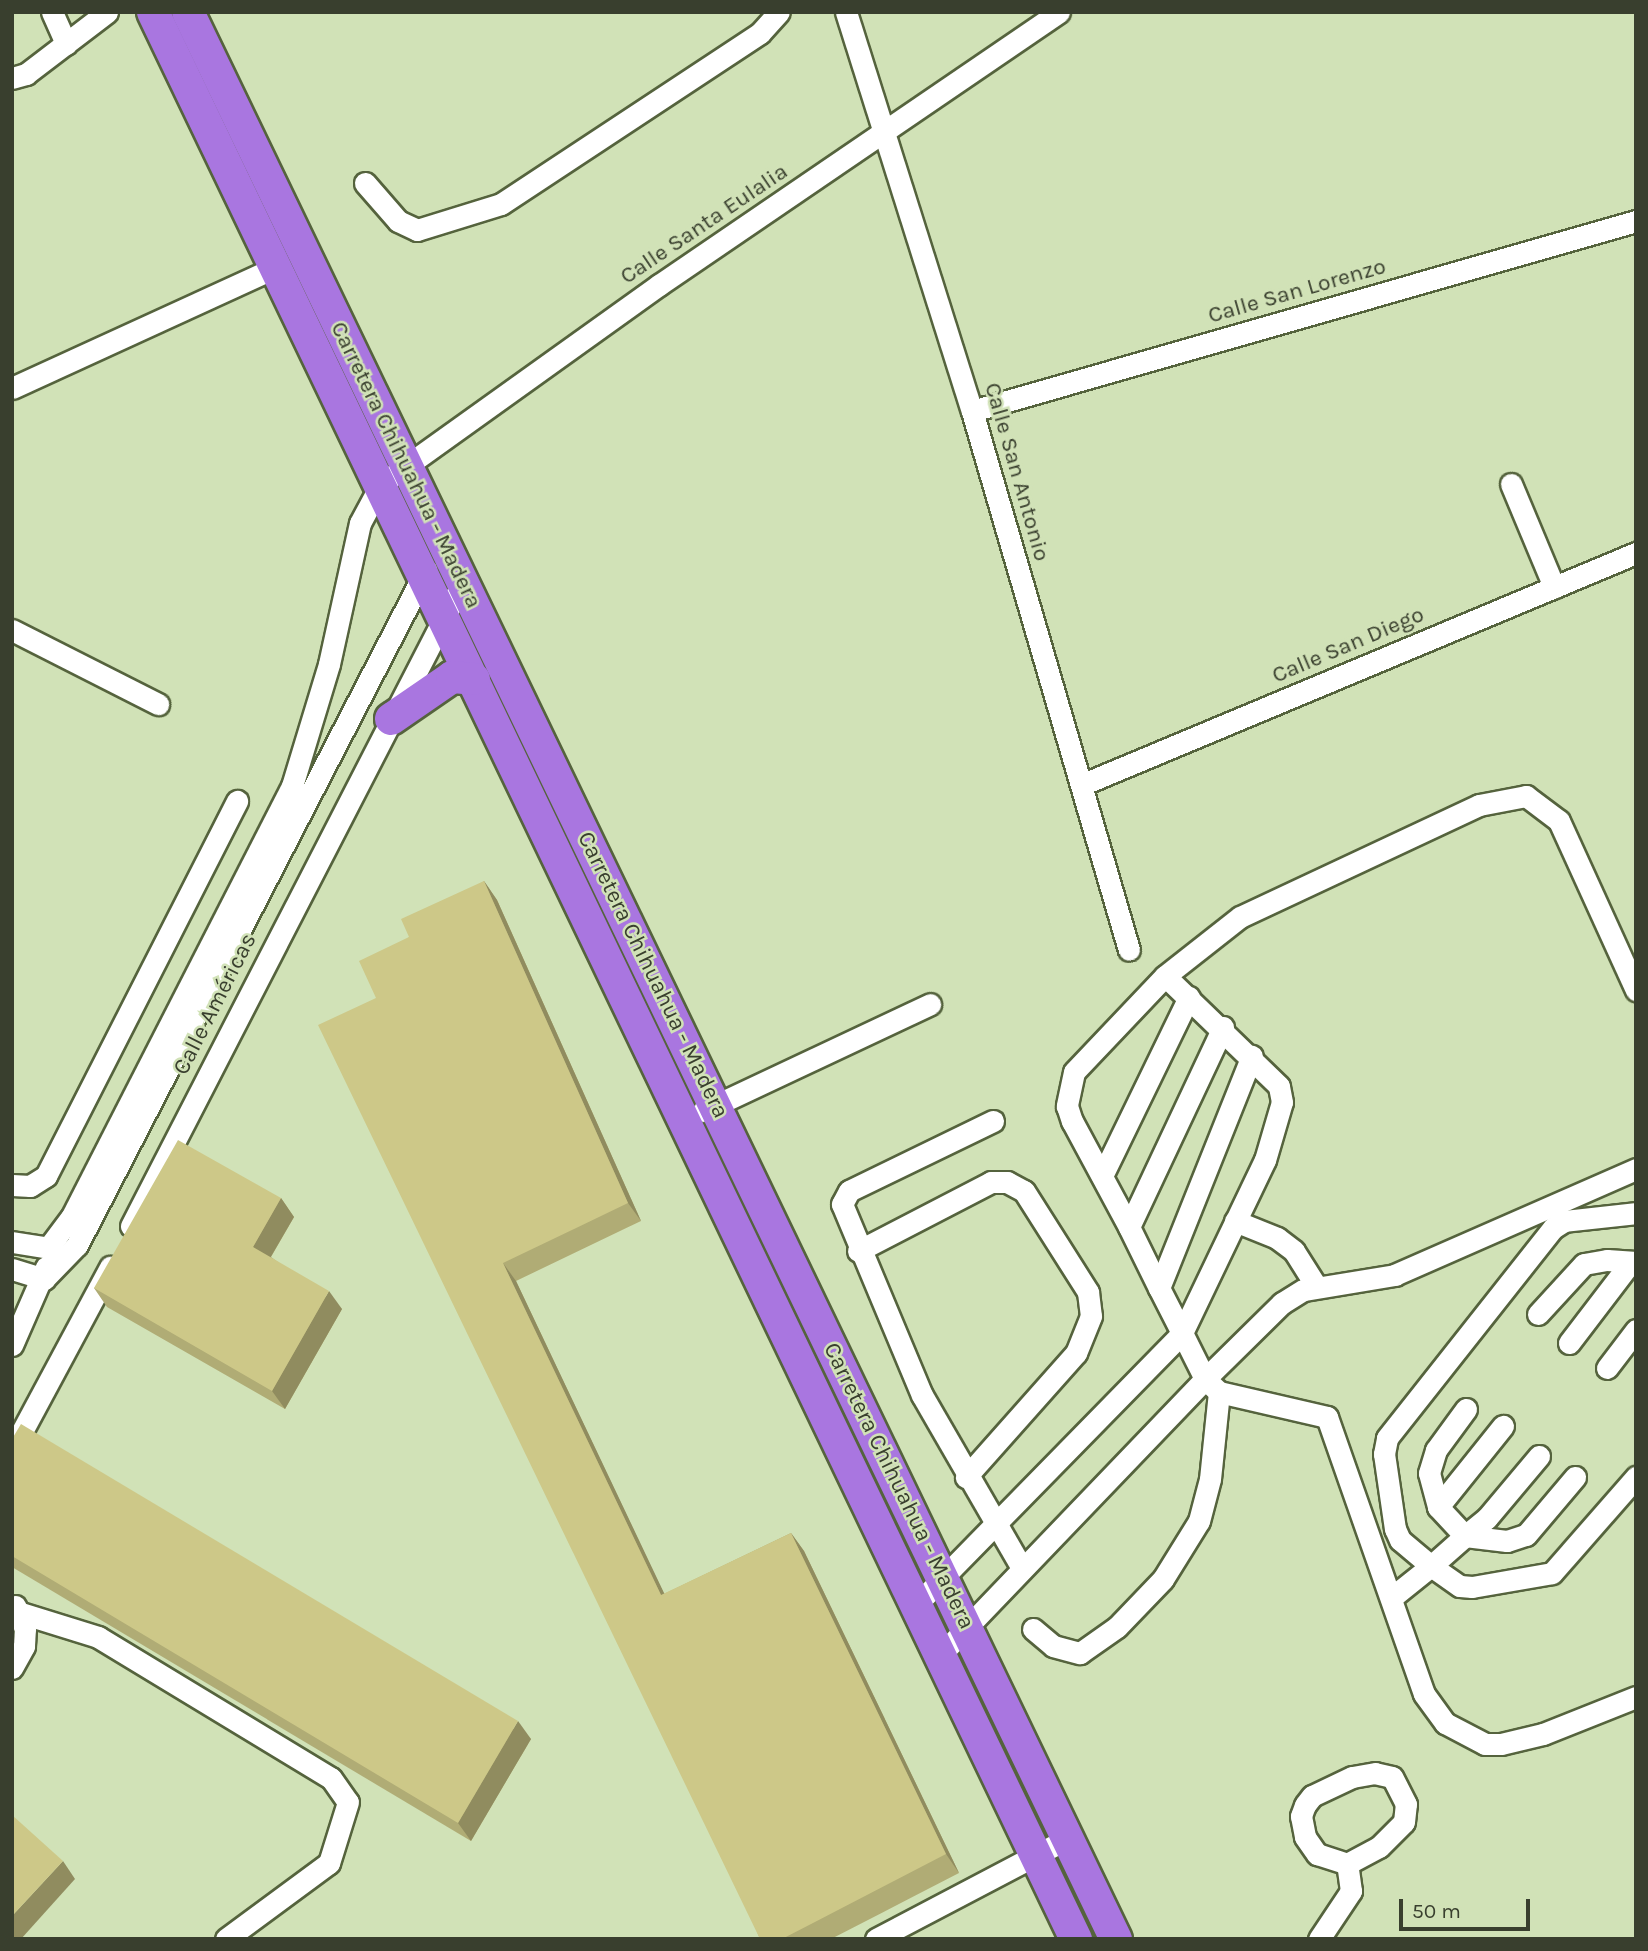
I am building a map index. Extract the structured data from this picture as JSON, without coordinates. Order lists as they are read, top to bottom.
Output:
{
  "streets": {
    "highway": ["Carretera Chihuahua - Madera"],
    "street": [
      "Calle Santa Eulalia",
      "Calle San Lorenzo",
      "Calle San Antonio",
      "Calle San Diego",
      "Calle Américas"
    ]
  },
  "crossings": [
    ["Calle Santa Eulalia", "Carretera Chihuahua - Madera"],
    ["Calle Santa Eulalia", "Calle San Antonio"],
    ["Calle San Lorenzo", "Calle San Antonio"],
    ["Carretera Chihuahua - Madera", "Calle Américas"],
    ["Calle San Antonio", "Calle San Diego"]
  ],
  "scale_bar": "50 m"
}
